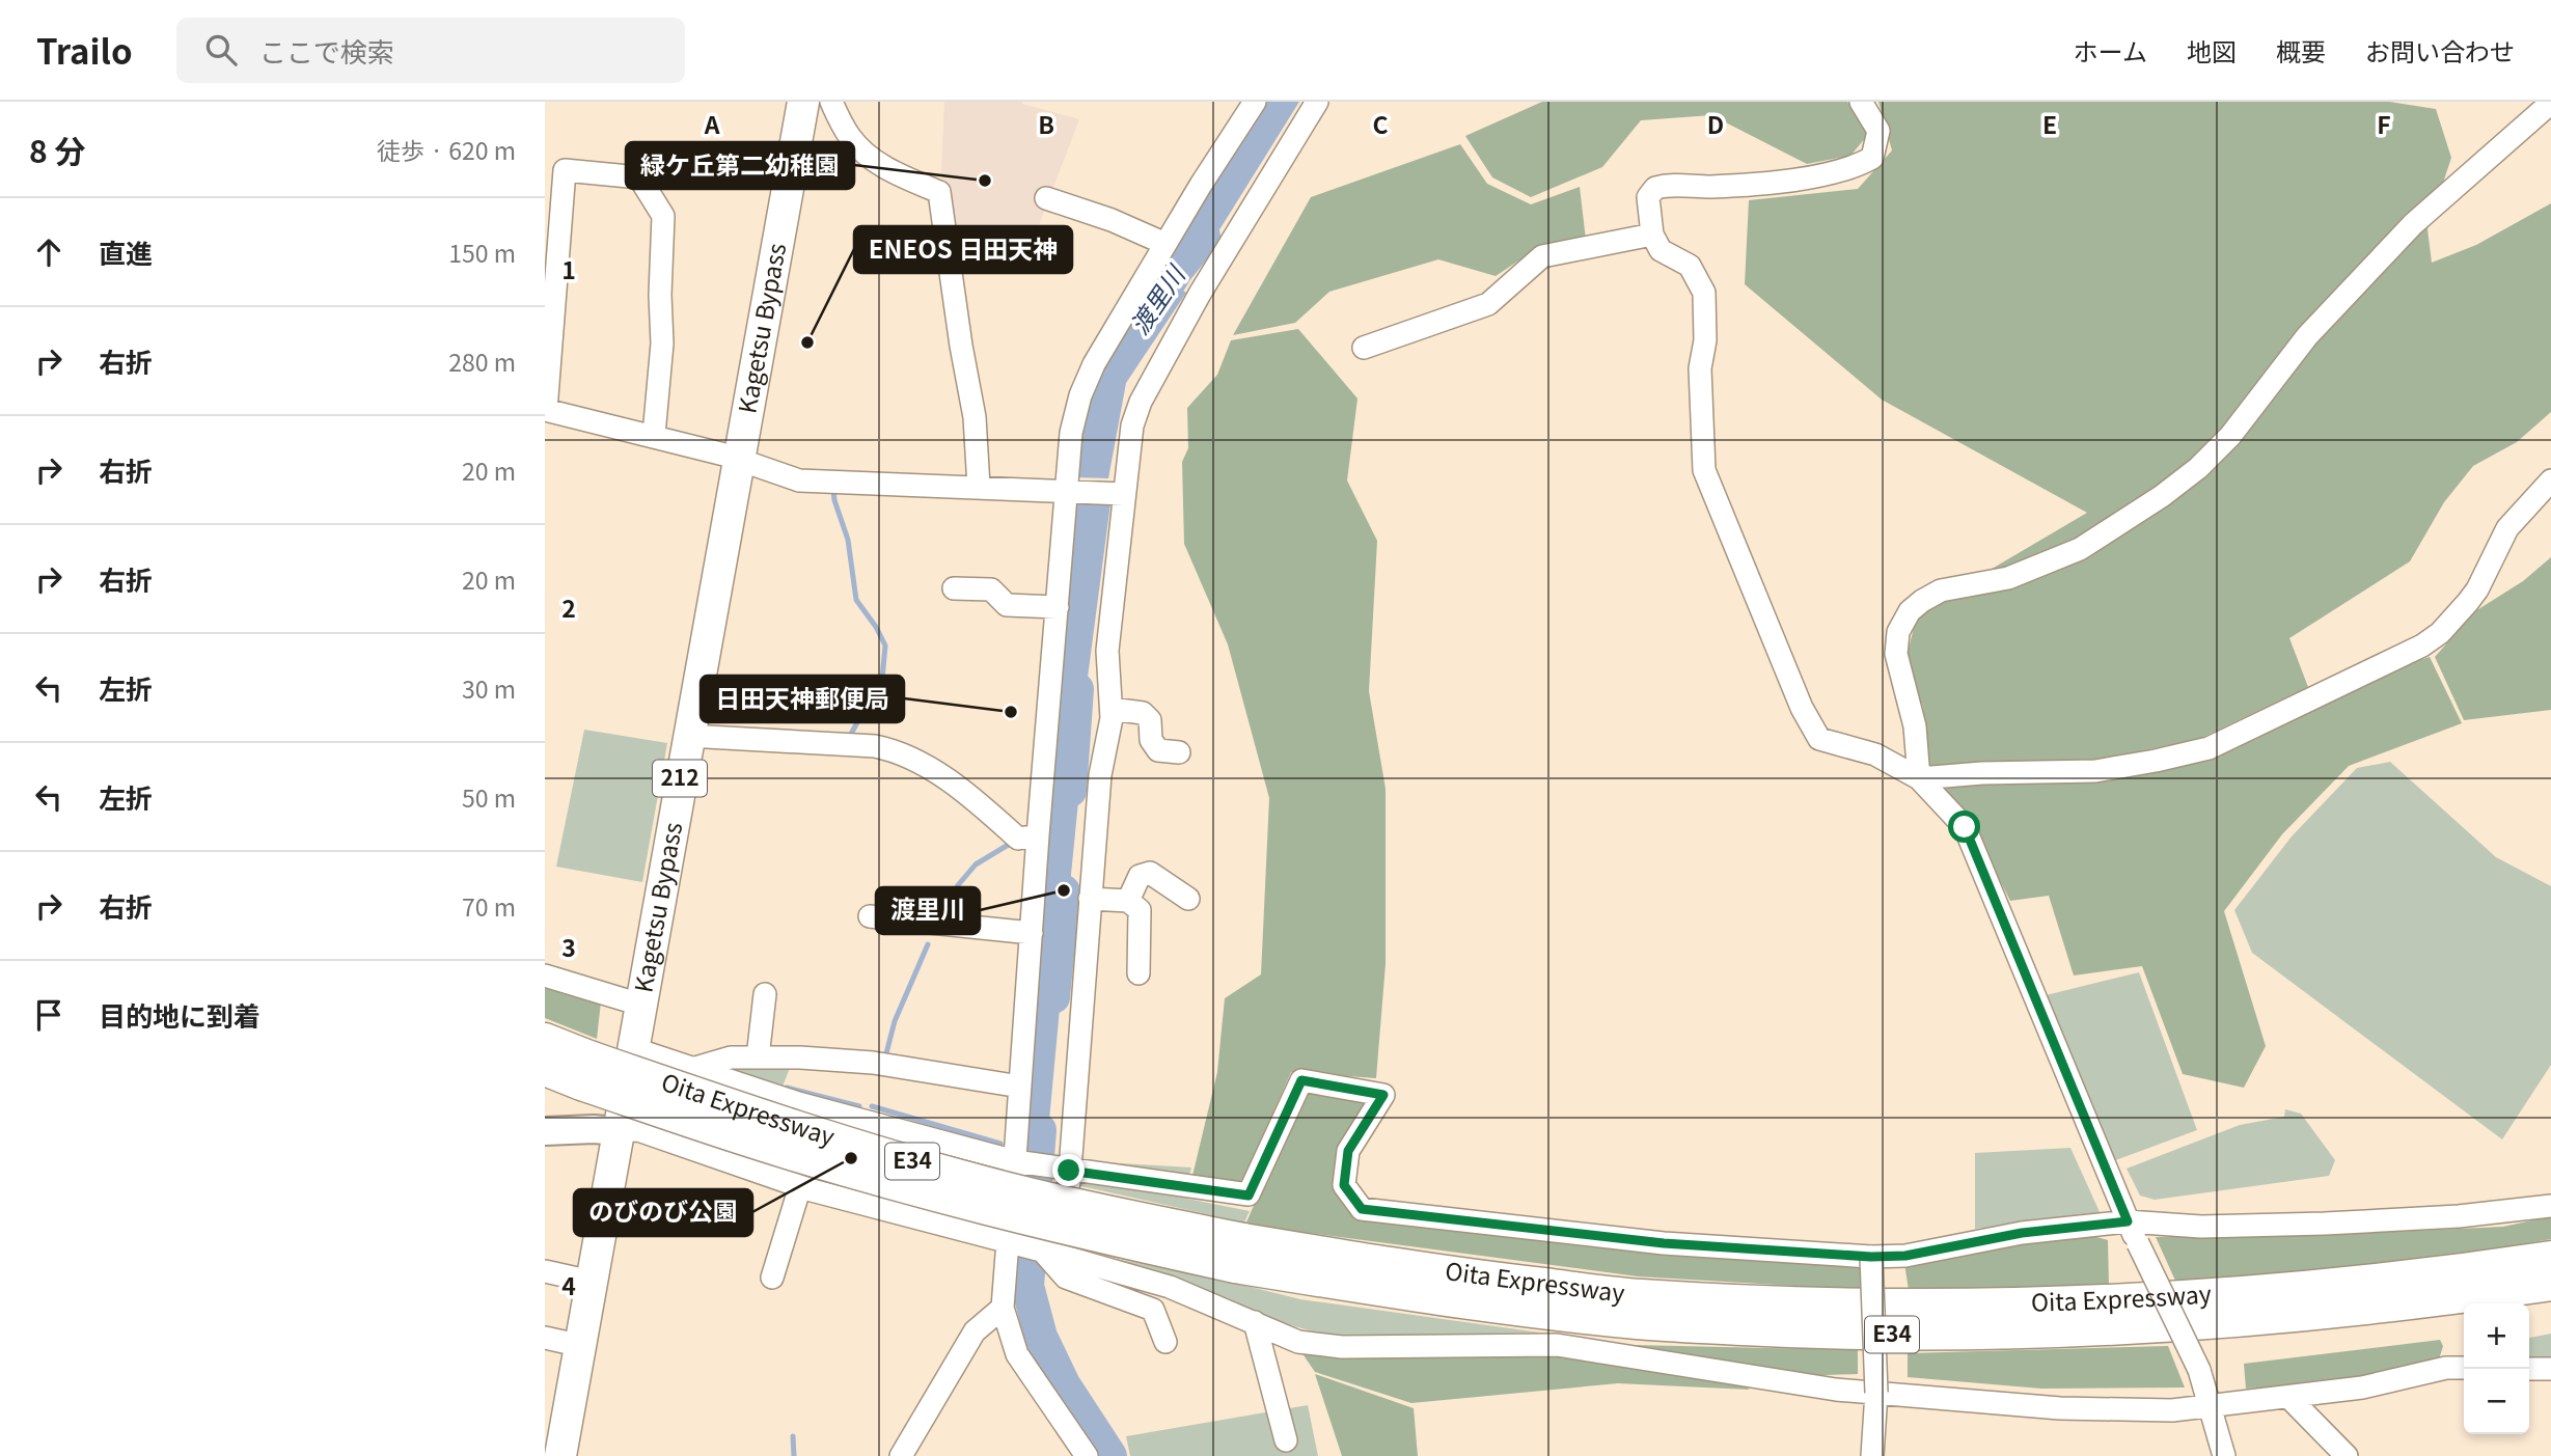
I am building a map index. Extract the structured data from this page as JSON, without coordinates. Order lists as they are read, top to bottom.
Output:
{
  "streets": {
    "highway": [
      "Kagetsu Bypass",
      "212",
      "Oita Expressway",
      "E34"
    ]
  },
  "water": ["渡里川"],
  "places": [
    "緑ケ丘第二幼稚園",
    "ENEOS 日田天神",
    "日田天神郵便局",
    "渡里川",
    "のびのび公園"
  ],
  "page": {
    "header": "Trailo",
    "search": "ここで検索",
    "nav": [
      "ホーム",
      "地図",
      "概要",
      "お問い合わせ"
    ],
    "heading": ["8 分", "徒歩 · 620 m"],
    "list": [
      ["直進", "150 m"],
      ["右折", "280 m"],
      ["右折", "20 m"],
      ["右折", "20 m"],
      ["左折", "30 m"],
      ["左折", "50 m"],
      ["右折", "70 m"],
      "目的地に到着"
    ],
    "map_buttons": ["+", "−"]
  },
  "grid": {
    "columns": [
      "A",
      "B",
      "C",
      "D",
      "E",
      "F"
    ],
    "rows": [
      "1",
      "2",
      "3",
      "4"
    ]
  }
}
